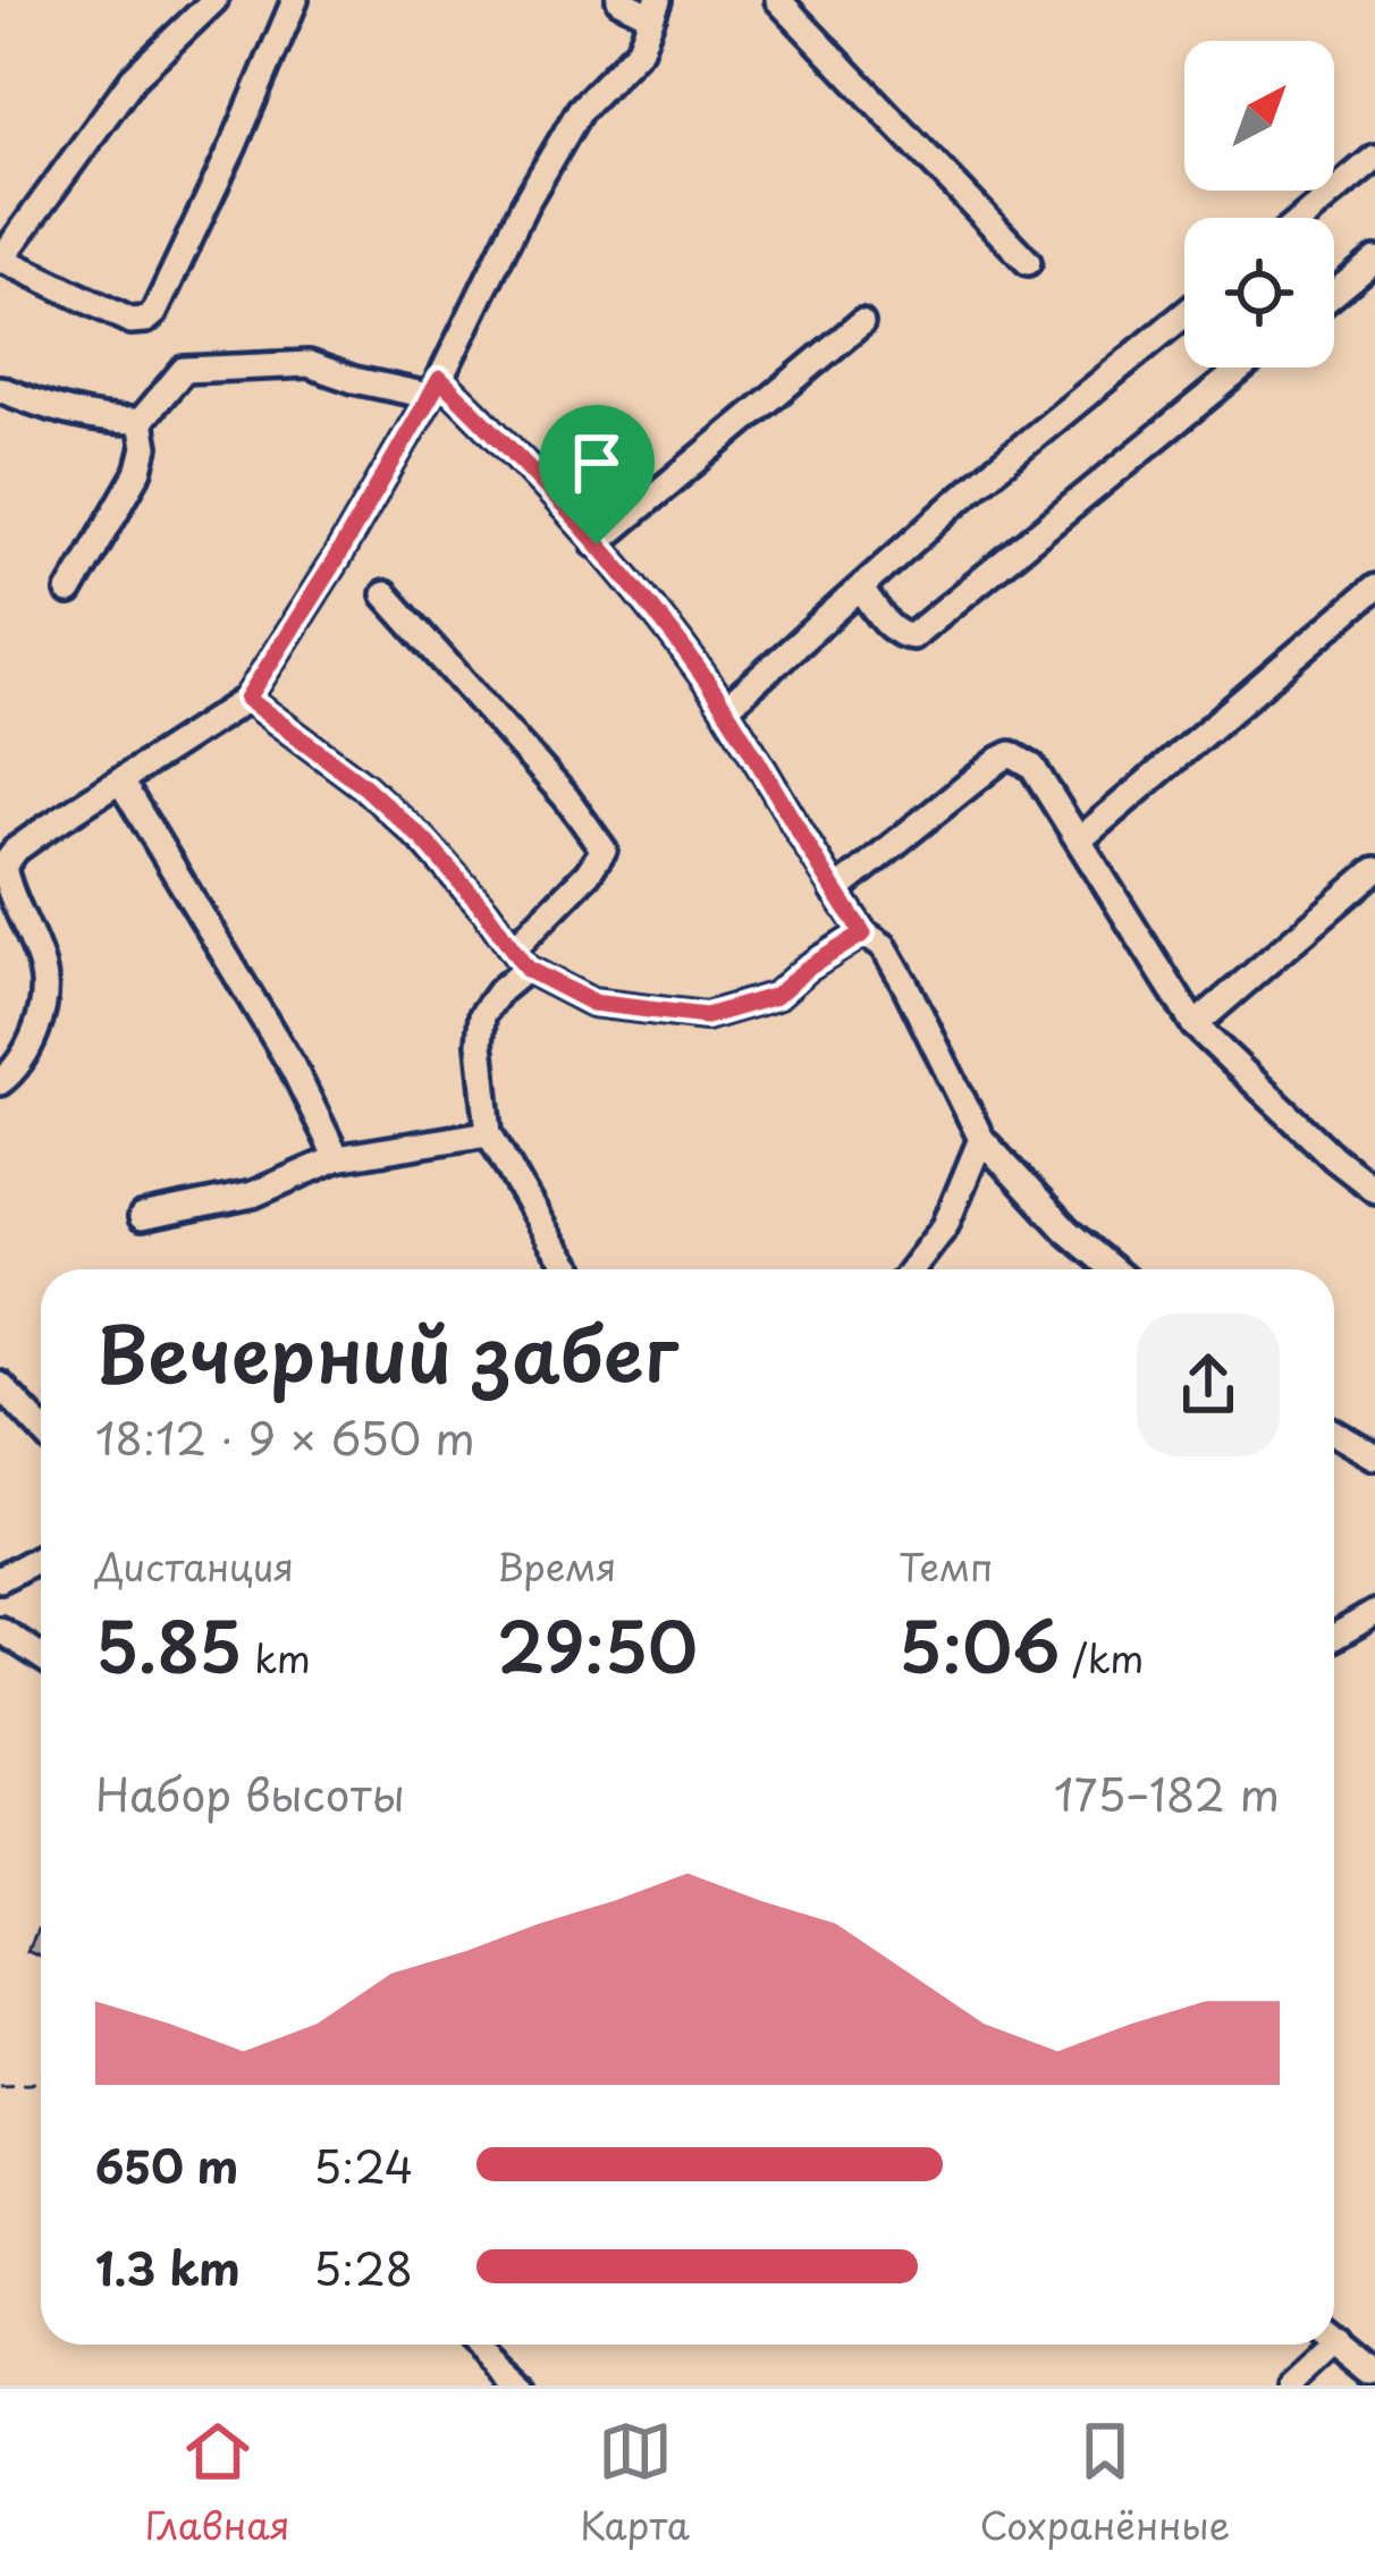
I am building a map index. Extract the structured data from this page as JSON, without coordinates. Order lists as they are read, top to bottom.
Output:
{
  "north": "top right",
  "page": {
    "heading": ["Вечерний забег", "18:12 · 9 × 650 m"],
    "stats": [
      ["Дистанция", "5.85 km"],
      ["Время", "29:50"],
      ["Темп", "5:06 /km"]
    ],
    "chart": ["Набор высоты", "175–182 m"],
    "list": [
      {
        "name": "650 m",
        "note": "5:24"
      },
      {
        "name": "1.3 km",
        "note": "5:28"
      }
    ],
    "tabs": ["Главная", "Карта", "Сохранённые"]
  }
}
